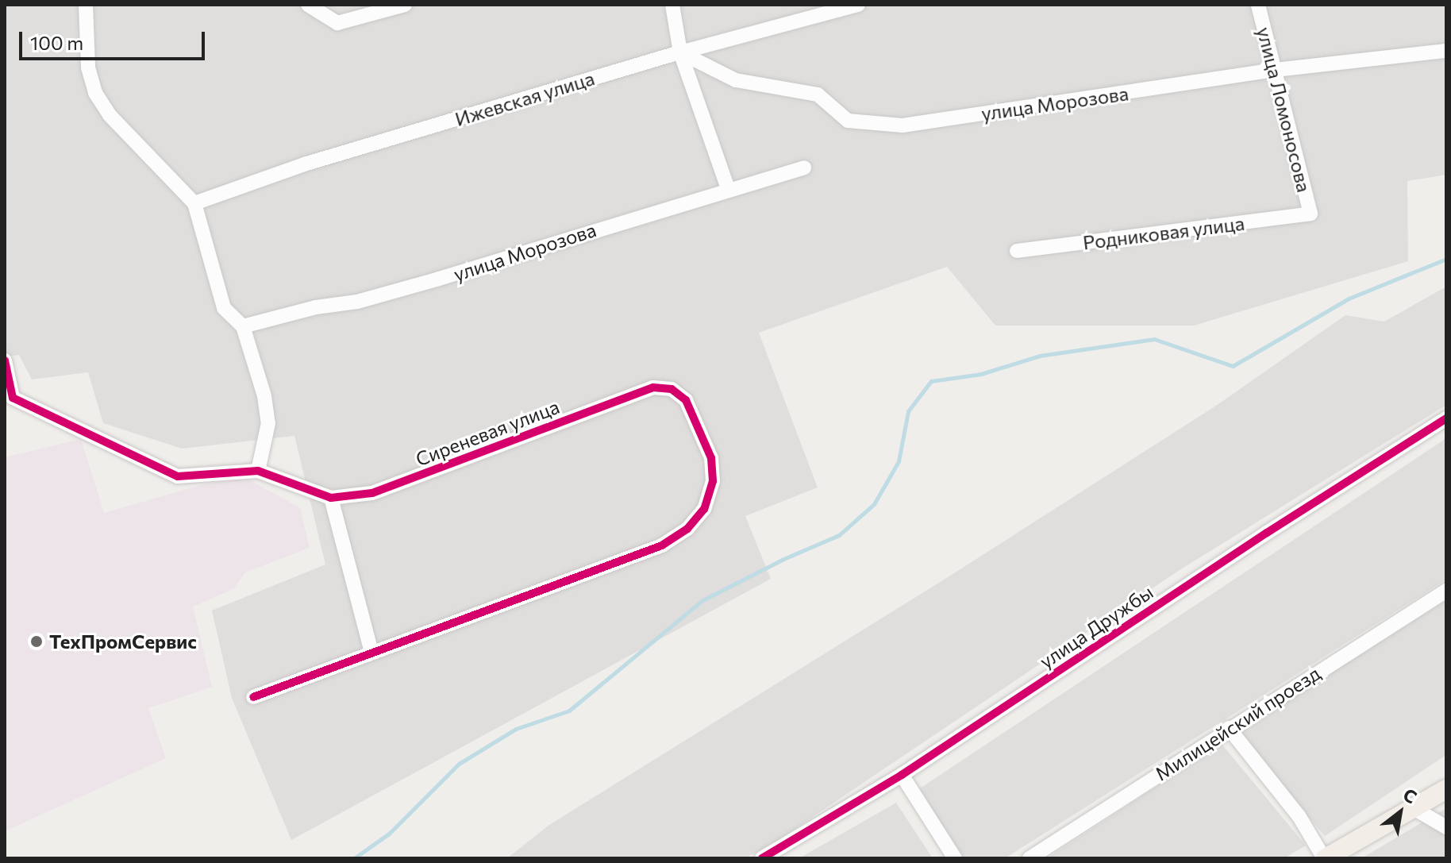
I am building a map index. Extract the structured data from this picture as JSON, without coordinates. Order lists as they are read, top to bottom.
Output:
{
  "streets": {
    "street": [
      "Ижевская улица",
      "улица Морозова",
      "улица Ломоносова",
      "Родниковая улица",
      "Сиреневая улица",
      "улица Дружбы",
      "Милицейский проезд"
    ]
  },
  "crossings": [
    ["Ижевская улица", "улица Морозова"],
    ["улица Морозова", "улица Ломоносова"],
    ["улица Ломоносова", "Родниковая улица"]
  ],
  "places": ["ТехПромСервис"],
  "scale_bar": "100 m",
  "north": "top right"
}
